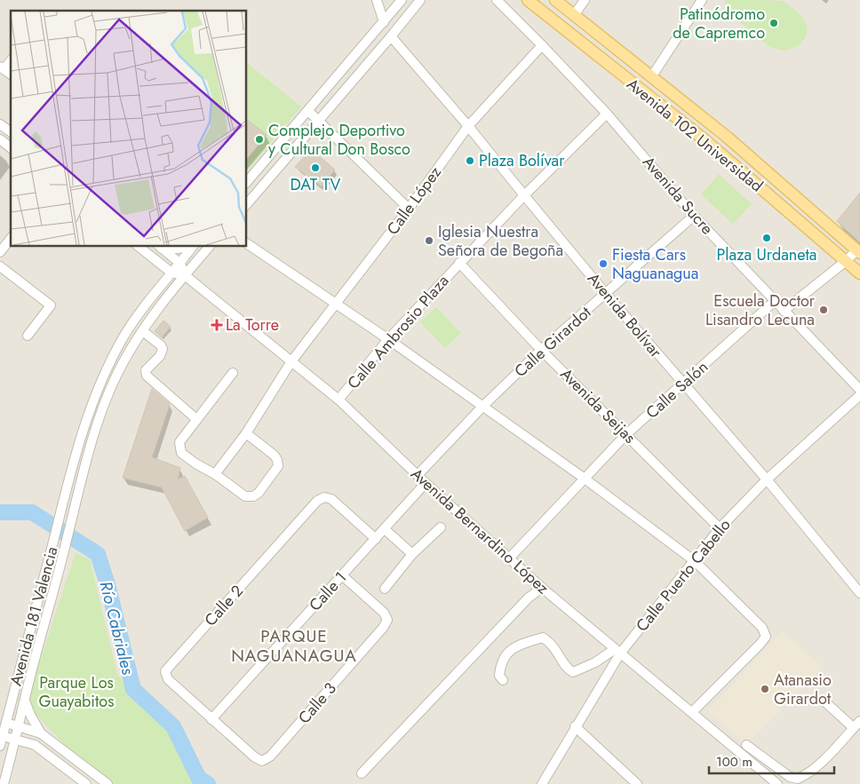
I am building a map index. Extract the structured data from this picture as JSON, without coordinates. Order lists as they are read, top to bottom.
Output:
{
  "streets": {
    "main road": ["Avenida 102 Universidad"],
    "street": [
      "Avenida Sucre",
      "Calle López",
      "Avenida Bolívar",
      "Calle Ambrosio Plaza",
      "Calle Girardot",
      "Calle Salón",
      "Avenida Seijas",
      "Avenida Bernardino López",
      "Calle Puerto Cabello",
      "Calle 1",
      "Calle 2",
      "Avenida 181 Valencia",
      "Calle 3"
    ]
  },
  "crossings": [
    ["Avenida Sucre", "Calle López"],
    ["Avenida Sucre", "Calle Ambrosio Plaza"],
    ["Avenida Sucre", "Calle Girardot"],
    ["Avenida Sucre", "Calle Salón"],
    ["Calle López", "Avenida Bolívar"],
    ["Calle López", "Avenida Bernardino López"],
    ["Avenida Bolívar", "Calle Ambrosio Plaza"],
    ["Avenida Bolívar", "Calle Girardot"],
    ["Avenida Bolívar", "Calle Salón"],
    ["Avenida Bolívar", "Calle Puerto Cabello"],
    ["Calle Ambrosio Plaza", "Avenida Seijas"],
    ["Calle Ambrosio Plaza", "Avenida Bernardino López"],
    ["Calle Girardot", "Avenida Seijas"],
    ["Calle Girardot", "Avenida Bernardino López"],
    ["Calle Salón", "Avenida Seijas"],
    ["Calle Salón", "Avenida Bernardino López"],
    ["Avenida Seijas", "Calle Puerto Cabello"],
    ["Avenida Bernardino López", "Calle Puerto Cabello"],
    ["Avenida Bernardino López", "Calle 1"],
    ["Avenida Bernardino López", "Avenida 181 Valencia"],
    ["Calle 1", "Calle 2"],
    ["Calle 1", "Calle 3"],
    ["Calle 2", "Calle 3"]
  ],
  "districts": ["PARQUE NAGUANAGUA"],
  "water": ["Río Cabriales"],
  "parks": ["Parque Los Guayabitos"],
  "places": {
    "other": [
      "Patinódromo de Capremco",
      "Complejo Deportivo y Cultural Don Bosco",
      "Plaza Bolívar",
      "DAT TV",
      "Plaza Urdaneta",
      "Iglesia Nuestra Señora de Begoña",
      "Fiesta Cars Naguanagua",
      "Escuela Doctor Lisandro Lecuna",
      "Atanasio Girardot"
    ],
    "health": ["La Torre"]
  },
  "scale_bar": "100 m"
}
